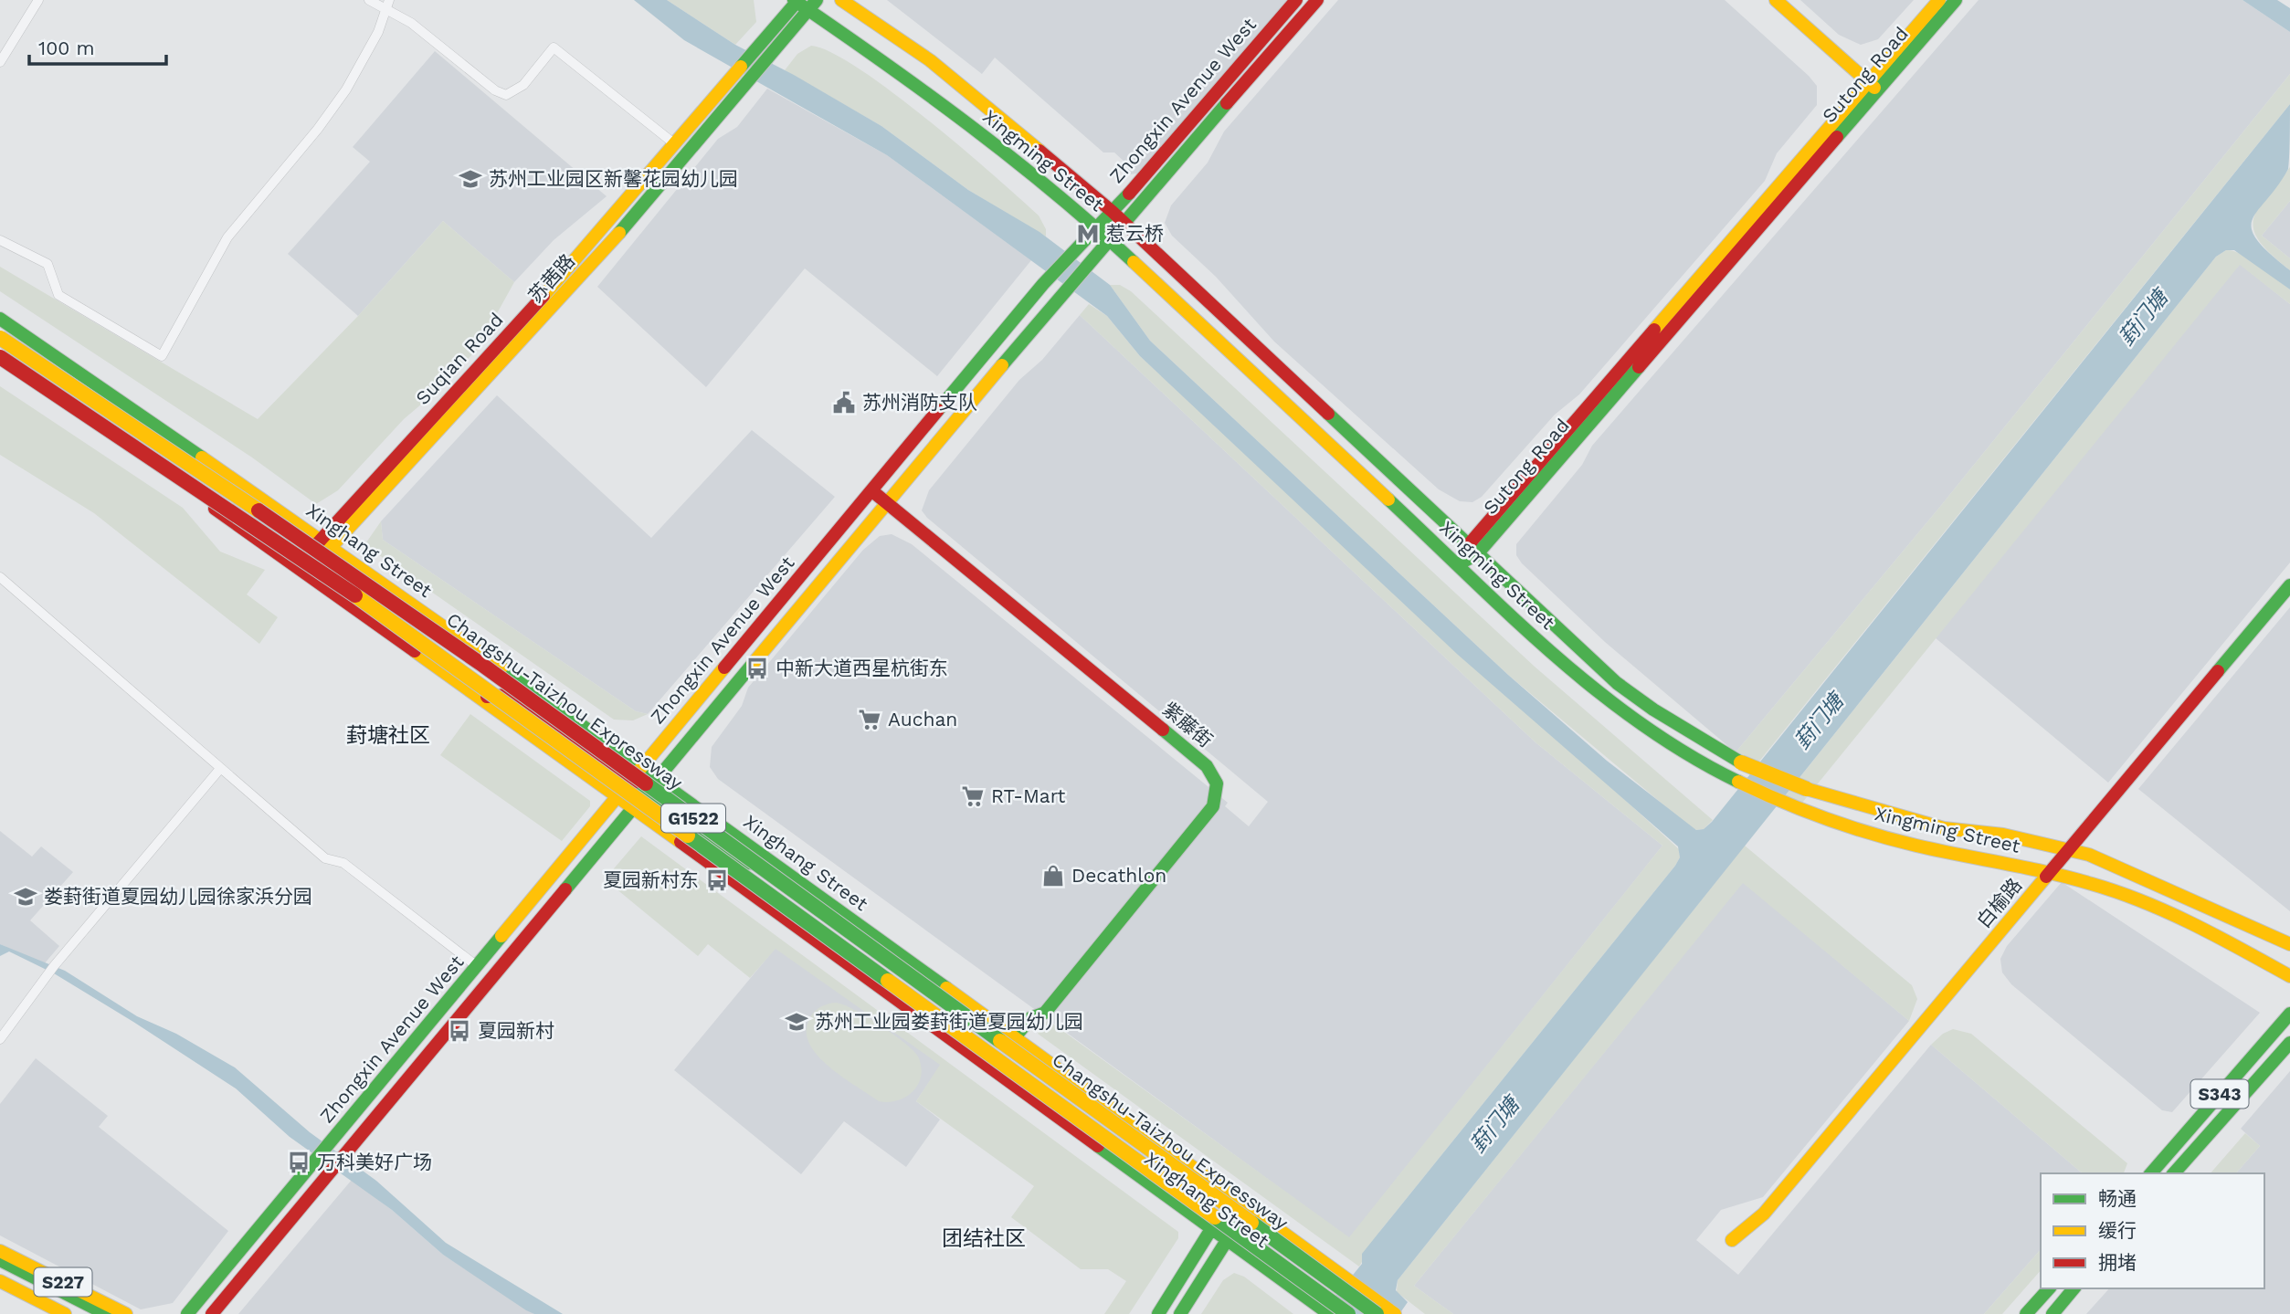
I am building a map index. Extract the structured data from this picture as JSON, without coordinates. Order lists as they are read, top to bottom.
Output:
{
  "streets": {
    "main road": [
      "Sutong Road",
      "Zhongxin Avenue West",
      "Xingming Street",
      "苏茜路",
      "Suqian Road",
      "Xinghang Street",
      "Changshu-Taizhou Expressway",
      "紫藤街",
      "G1522",
      "白榆路",
      "S343",
      "S227"
    ]
  },
  "crossings": [
    ["Sutong Road", "Xingming Street"],
    ["Zhongxin Avenue West", "Xingming Street"],
    ["Zhongxin Avenue West", "Xinghang Street"],
    ["Zhongxin Avenue West", "紫藤街"],
    ["Xingming Street", "苏茜路"],
    ["Xingming Street", "白榆路"],
    ["苏茜路", "Suqian Road"],
    ["苏茜路", "Xinghang Street"],
    ["Suqian Road", "Xinghang Street"],
    ["Xinghang Street", "Changshu-Taizhou Expressway"],
    ["Xinghang Street", "紫藤街"]
  ],
  "districts": ["葑塘社区", "团结社区"],
  "water": ["葑门塘"],
  "places": {
    "school or university": ["苏州工业园区新馨花园幼儿园", "娄葑街道夏园幼儿园徐家浜分园", "苏州工业园娄葑街道夏园幼儿园"],
    "metro station": ["惹云桥"],
    "public building": ["苏州消防支队"],
    "bus stop": [
      "中新大道西星杭街东",
      "夏园新村东",
      "夏园新村",
      "万科美好广场"
    ],
    "supermarket": ["Auchan", "RT-Mart"],
    "shop": ["Decathlon"]
  },
  "legend": ["畅通", "缓行", "拥堵"],
  "scale_bar": "100 m"
}
